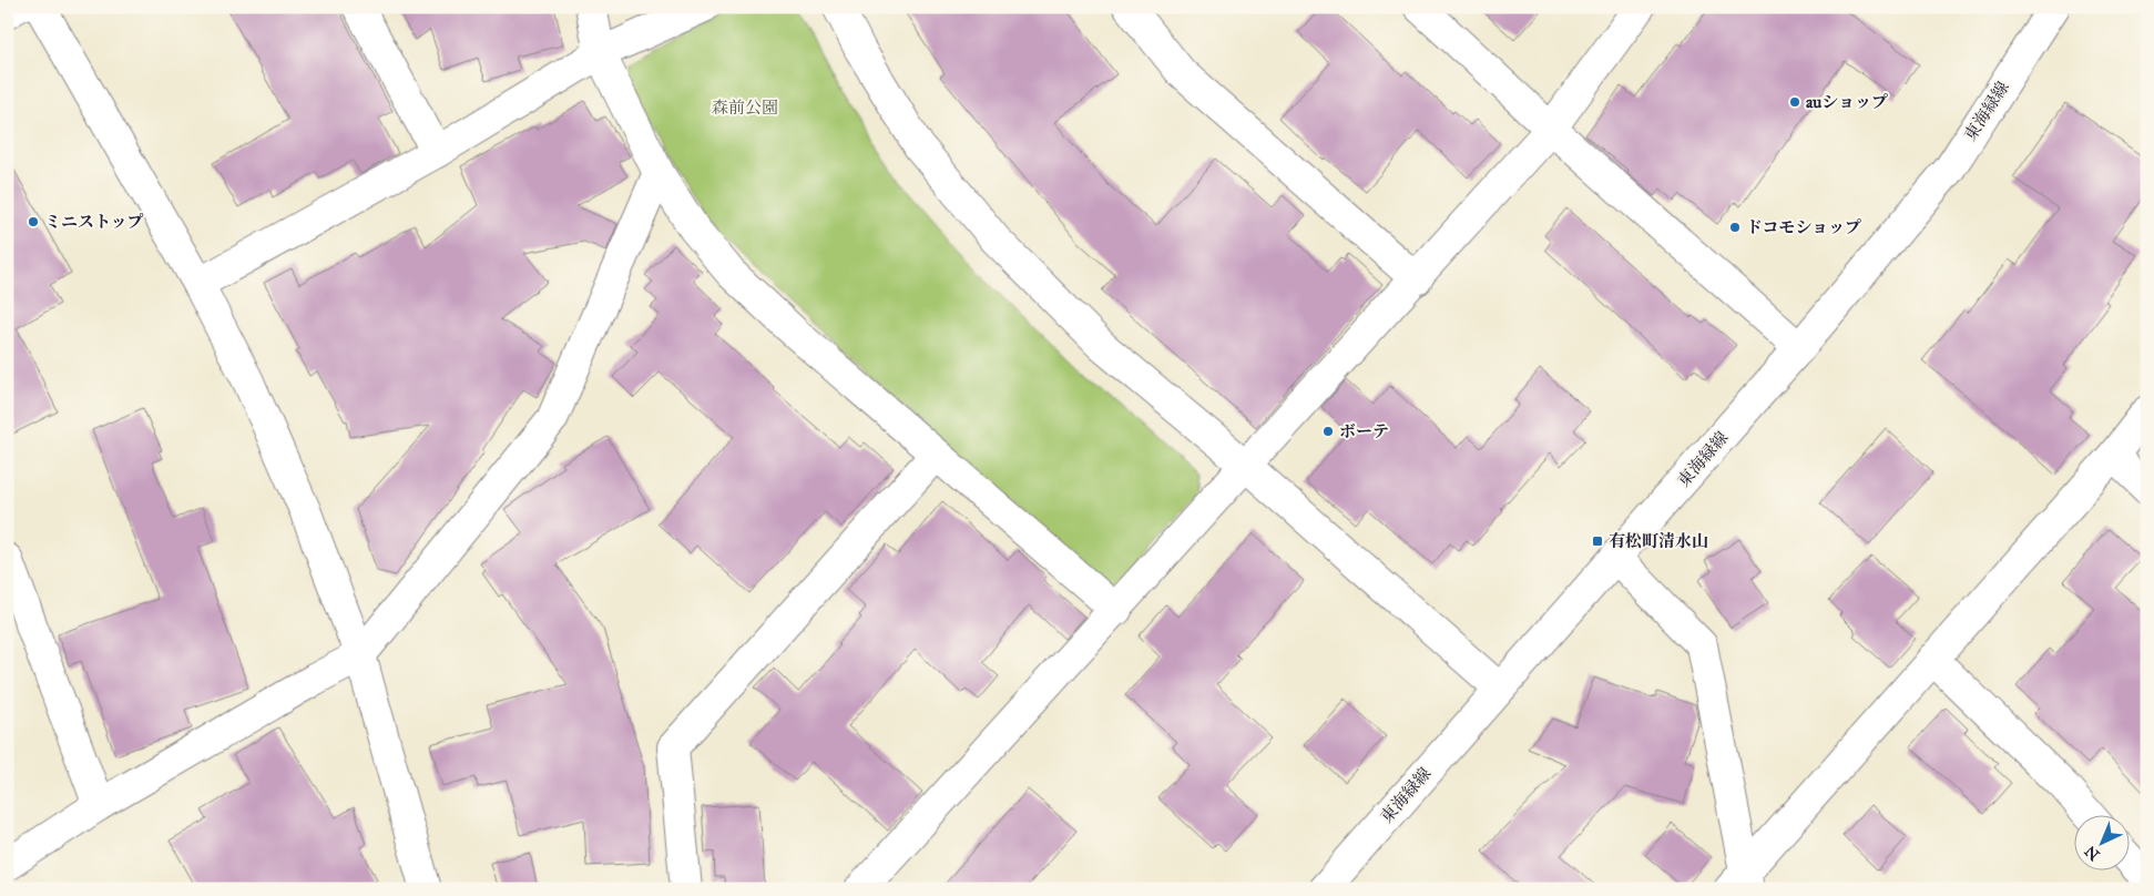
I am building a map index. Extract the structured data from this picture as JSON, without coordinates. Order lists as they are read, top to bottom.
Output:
{
  "streets": {
    "street": ["東海緑線"]
  },
  "parks": ["森前公園"],
  "places": {
    "other": [
      "auショップ",
      "ミニストップ",
      "ドコモショップ",
      "ボーテ"
    ],
    "transit": ["有松町清水山"]
  },
  "north": "bottom left"
}
